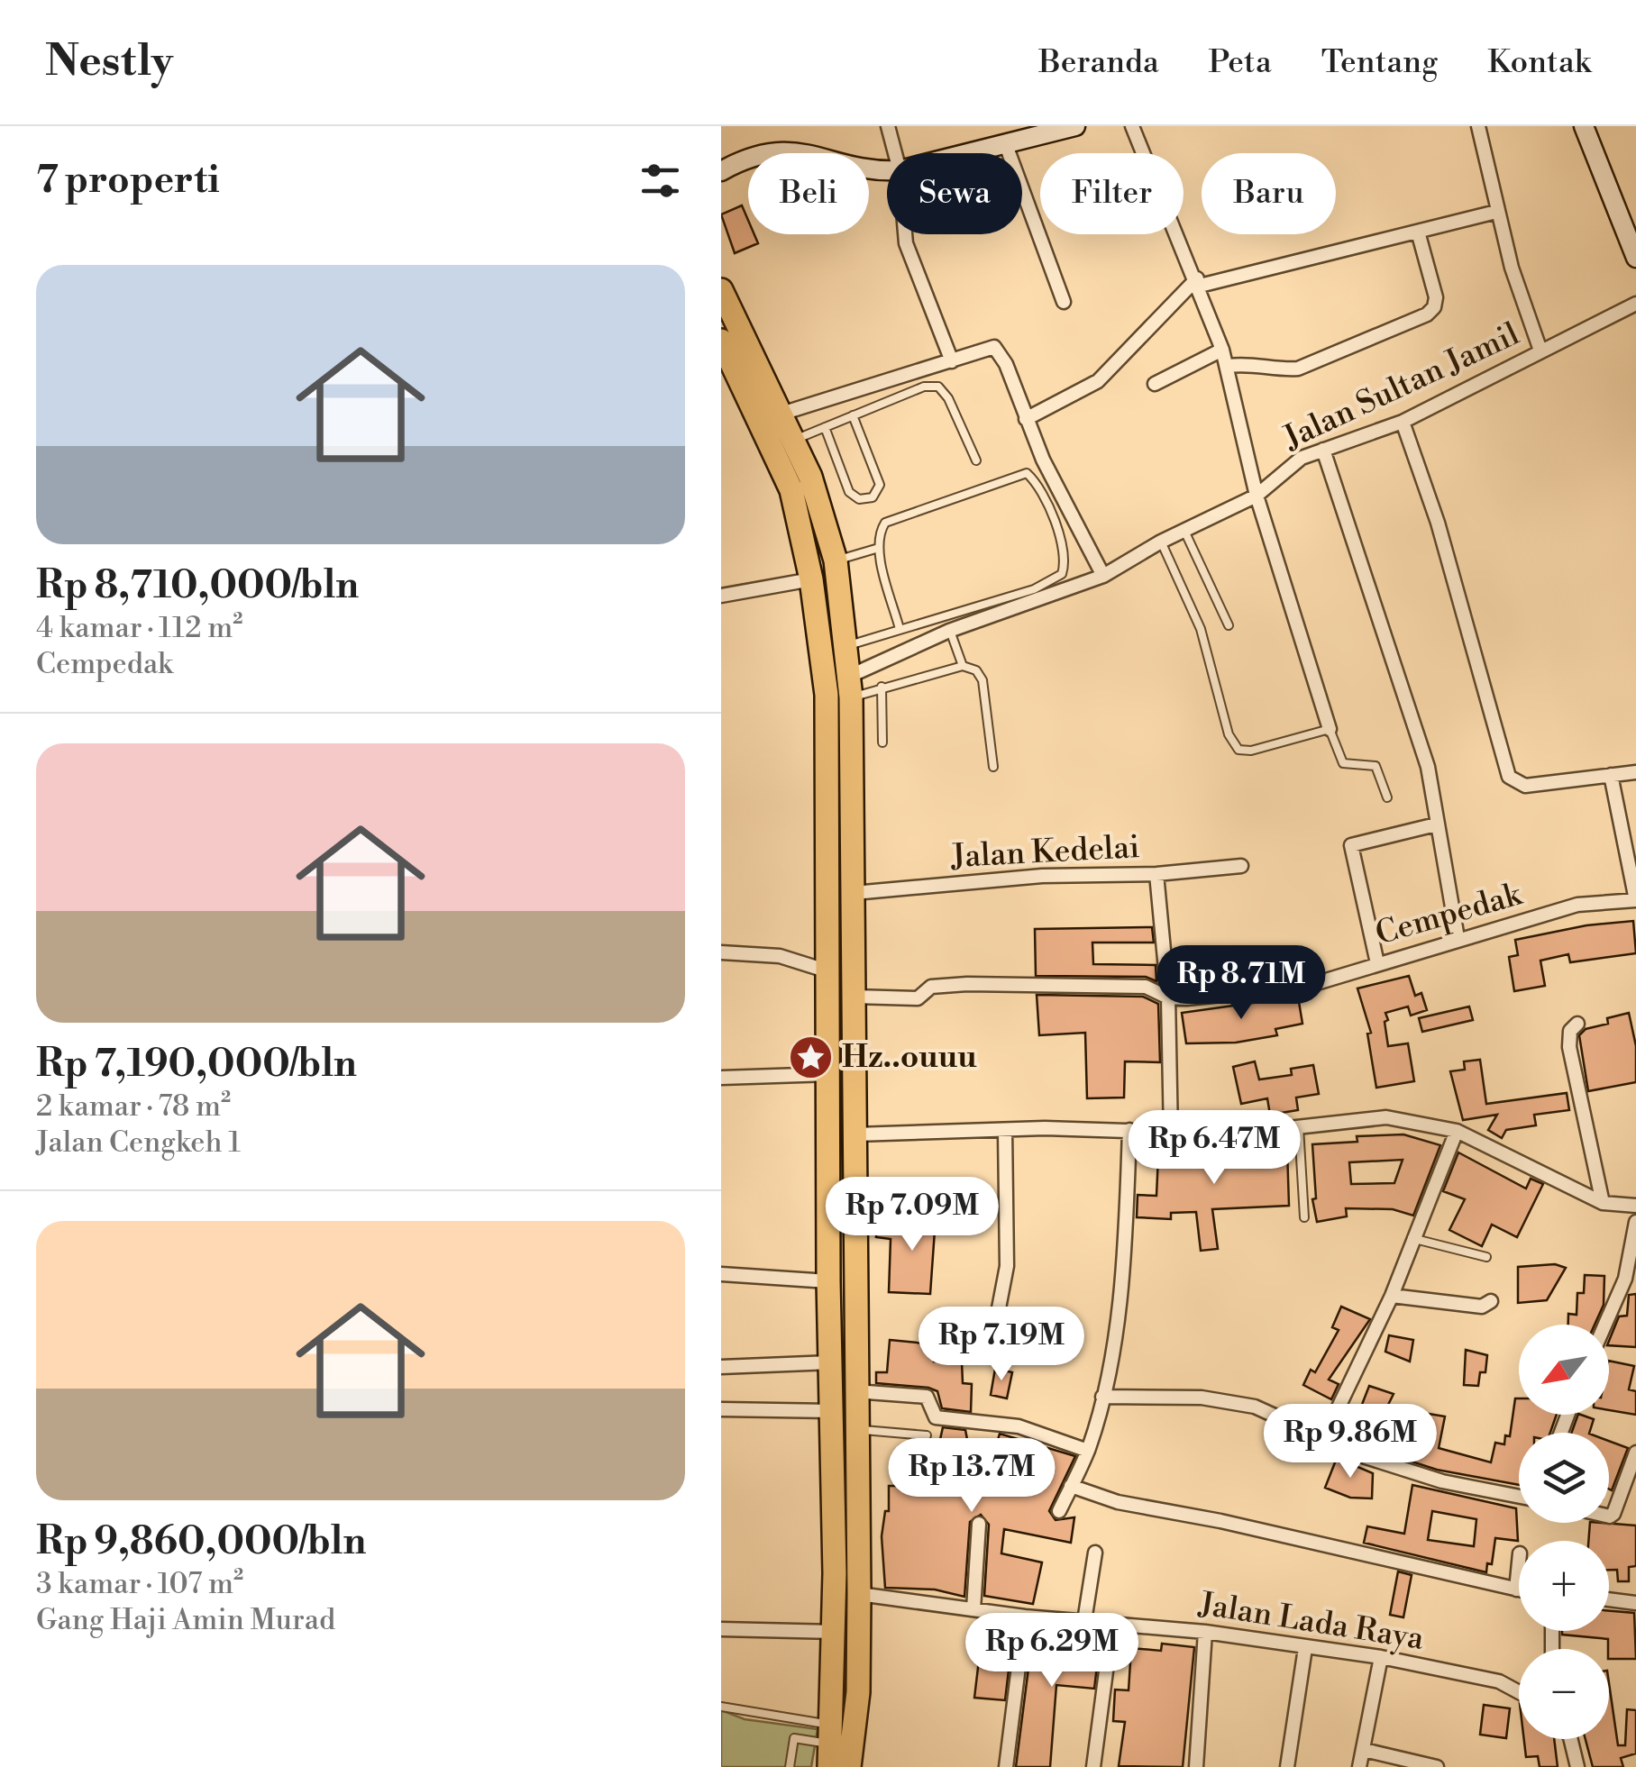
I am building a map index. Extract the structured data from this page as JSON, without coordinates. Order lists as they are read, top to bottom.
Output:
{
  "streets": {
    "street": [
      "Jalan Sultan Jamil",
      "Jalan Kedelai",
      "Cempedak",
      "Jalan Lada Raya"
    ]
  },
  "places": {
    "place": ["Hz..ouuu"]
  },
  "north": "bottom left",
  "page": {
    "header": "Nestly",
    "nav": [
      "Beranda",
      "Peta",
      "Tentang",
      "Kontak"
    ],
    "heading": "7 properti",
    "chip": [
      "Beli",
      "Sewa",
      "Filter",
      "Baru"
    ],
    "list": [
      {
        "name": "Rp 8,710,000/bln",
        "note": "4 kamar · 112 m² · Cempedak"
      },
      {
        "name": "Rp 7,190,000/bln",
        "note": "2 kamar · 78 m² · Jalan Cengkeh 1"
      },
      {
        "name": "Rp 9,860,000/bln",
        "note": "3 kamar · 107 m² · Gang Haji Amin Murad"
      }
    ],
    "price": [
      "Rp 8.71M",
      "Rp 6.47M",
      "Rp 7.09M",
      "Rp 7.19M",
      "Rp 9.86M",
      "Rp 13.7M",
      "Rp 6.29M"
    ],
    "map_buttons": ["+", "−"]
  }
}
